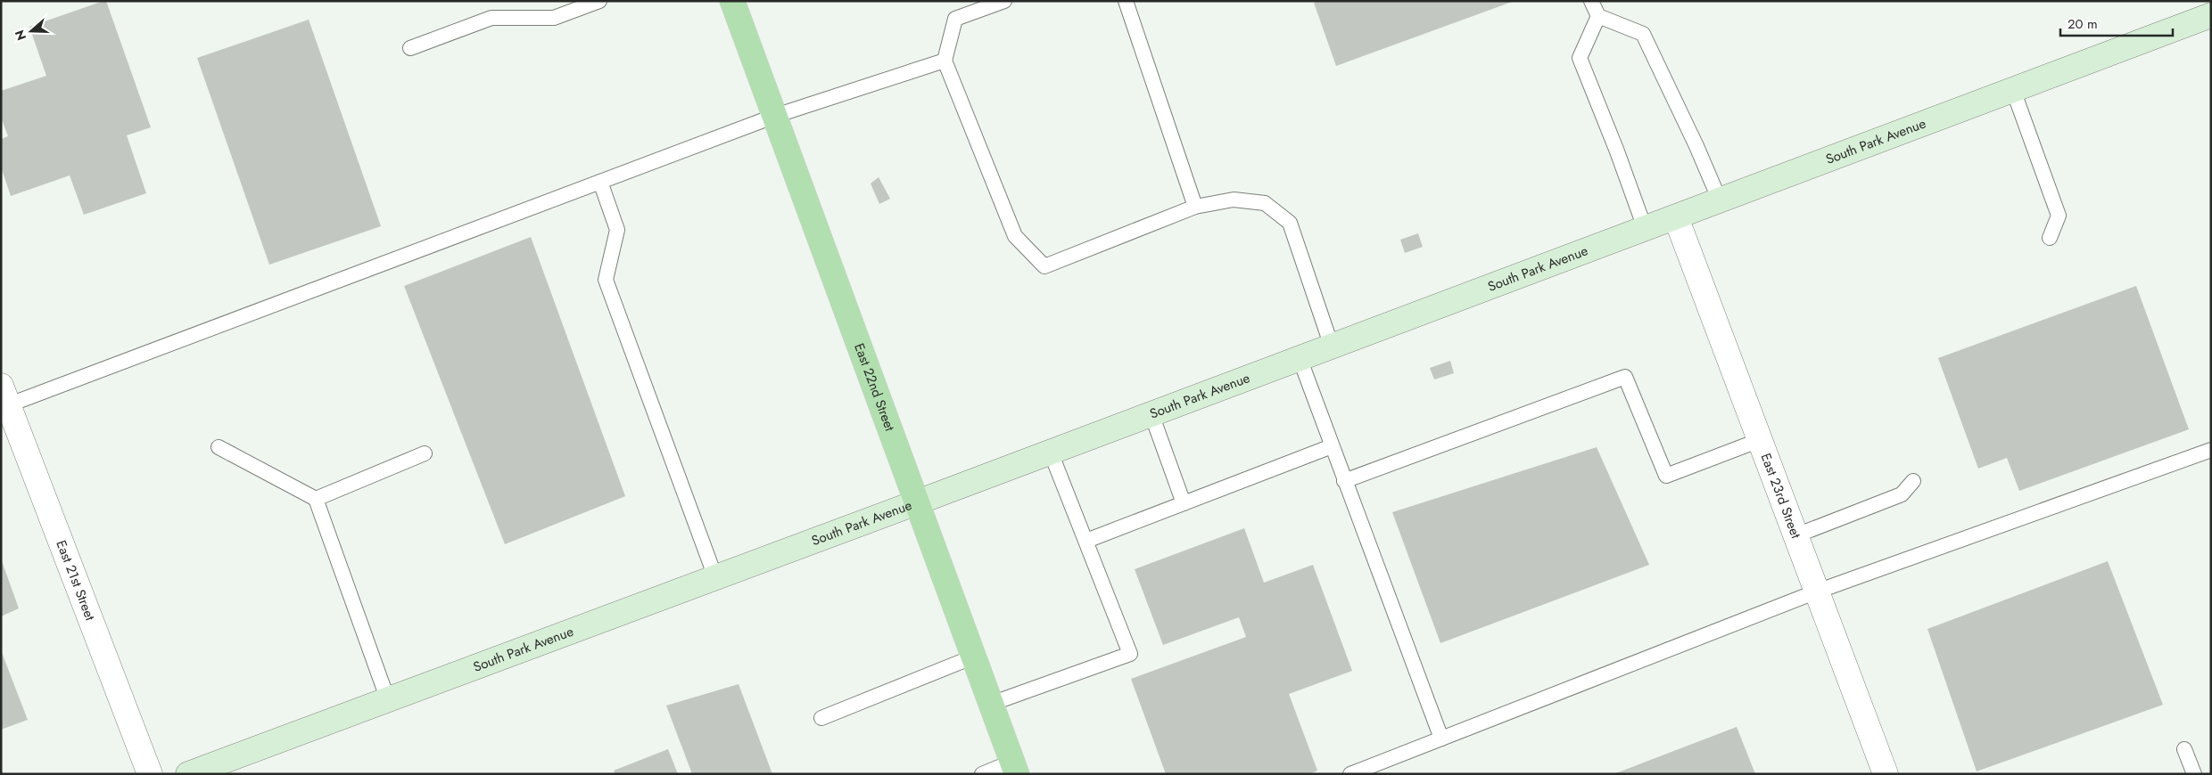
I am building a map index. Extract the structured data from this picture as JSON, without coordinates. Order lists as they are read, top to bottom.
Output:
{
  "streets": {
    "main road": ["South Park Avenue", "East 22nd Street"],
    "street": ["East 23rd Street", "East 21st Street"]
  },
  "crossings": [
    ["South Park Avenue", "East 22nd Street"],
    ["South Park Avenue", "East 23rd Street"]
  ],
  "scale_bar": "20 m",
  "north": "left"
}
